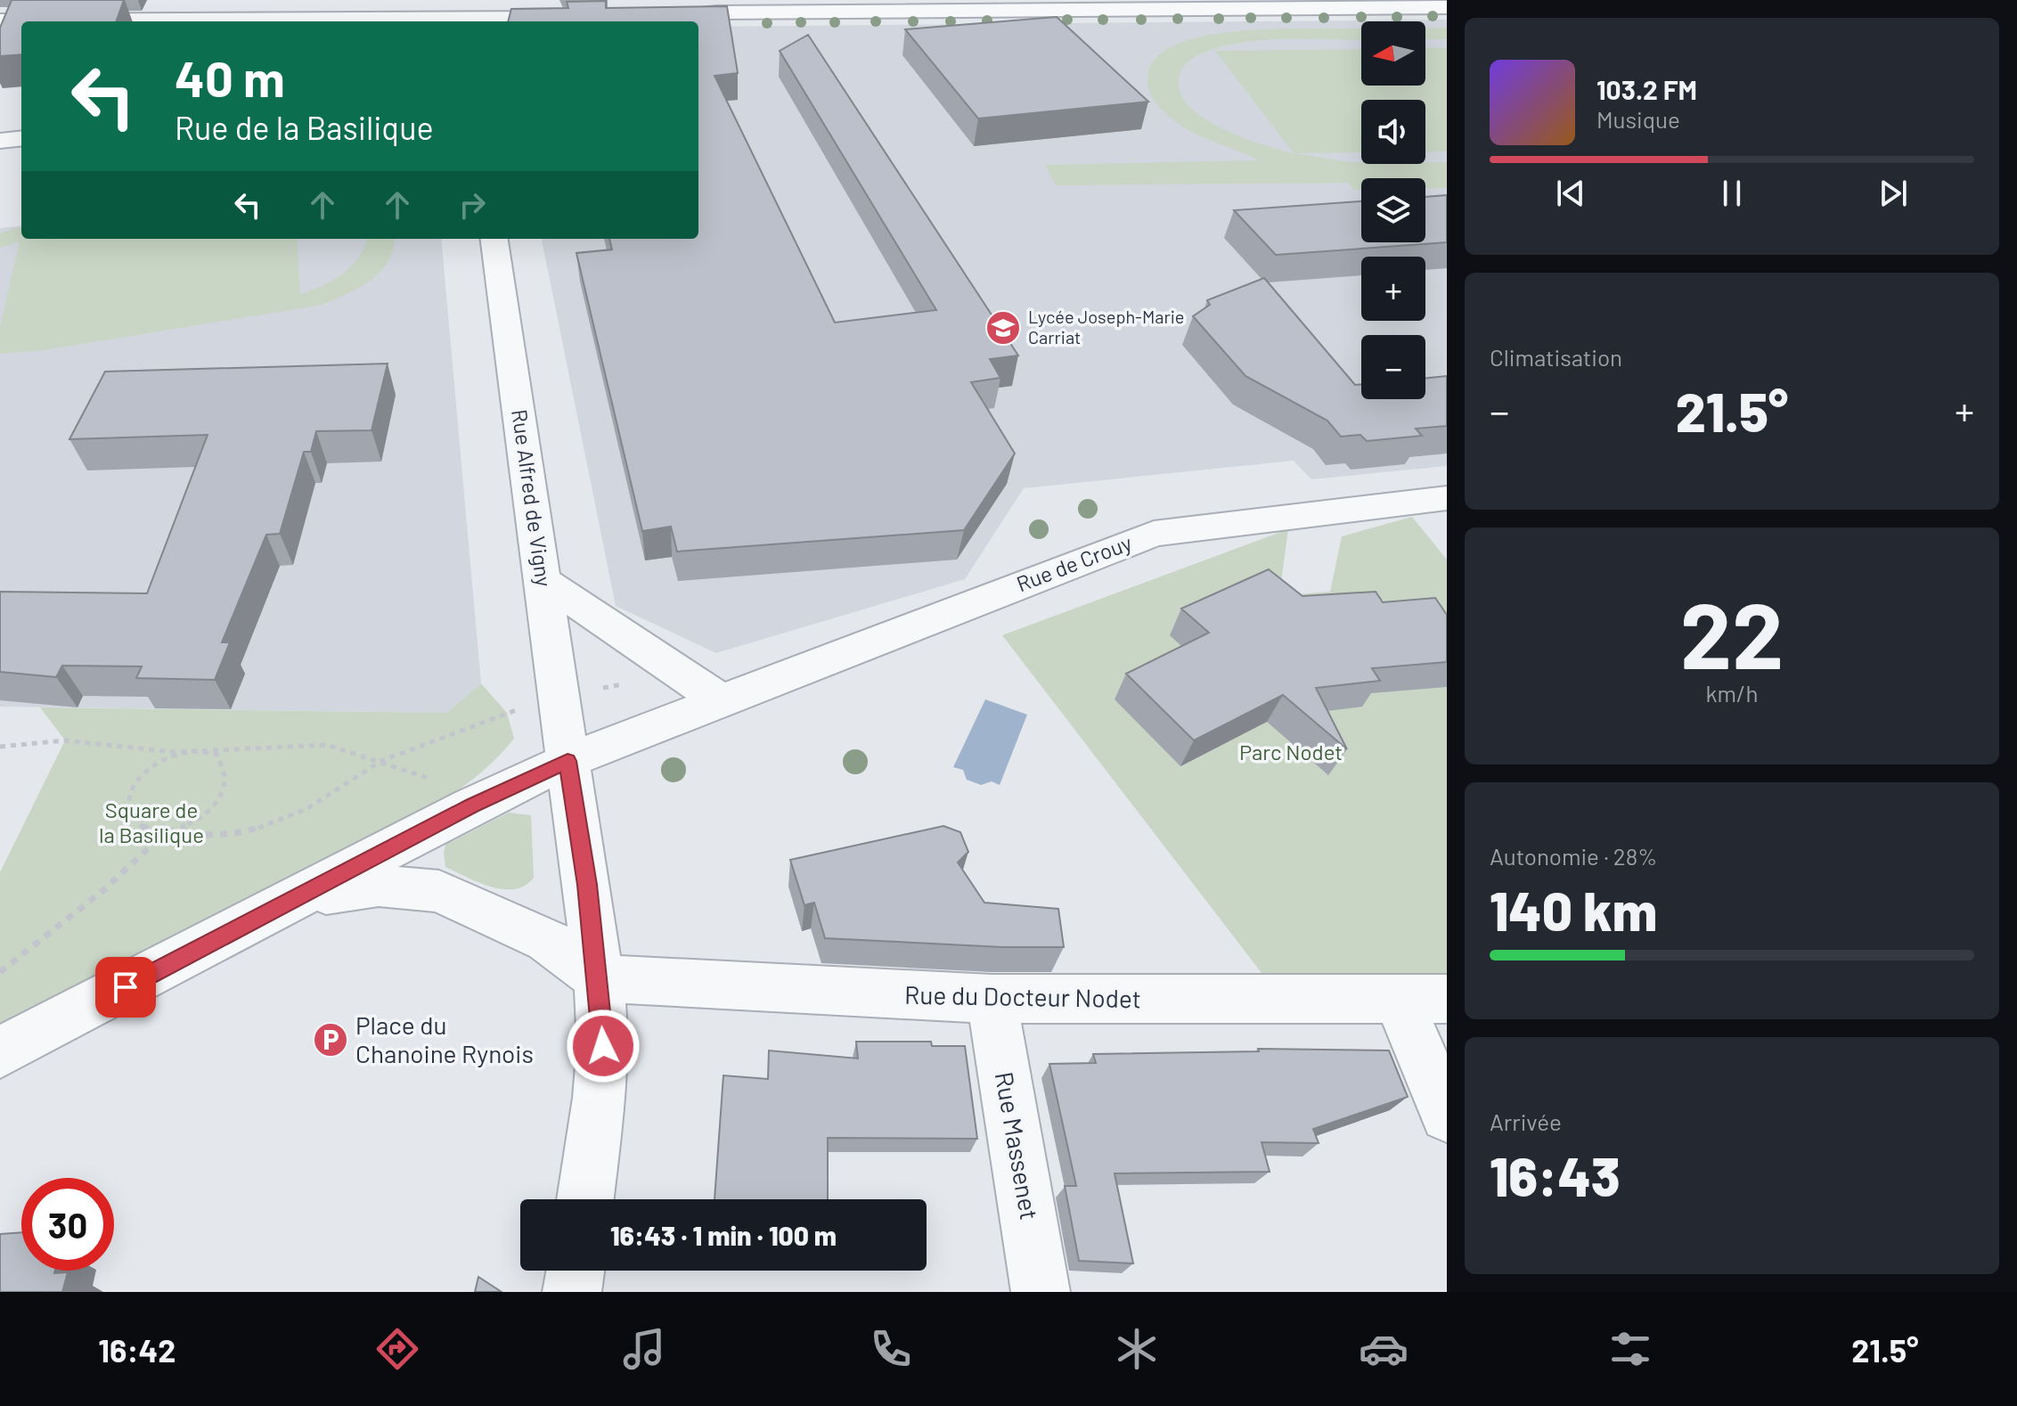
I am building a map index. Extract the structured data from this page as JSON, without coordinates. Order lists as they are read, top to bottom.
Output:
{
  "streets": {
    "street": [
      "Rue Alfred de Vigny",
      "Rue de Crouy",
      "Rue du Docteur Nodet",
      "Rue Massenet"
    ]
  },
  "crossings": [
    ["Rue Alfred de Vigny", "Rue de Crouy"],
    ["Rue Alfred de Vigny", "Rue du Docteur Nodet"],
    ["Rue du Docteur Nodet", "Rue Massenet"]
  ],
  "parks": ["Parc Nodet", "Square de la Basilique"],
  "places": {
    "school or university": ["Lycée Joseph-Marie Carriat"],
    "parking": ["Place du Chanoine Rynois"]
  },
  "north": "left",
  "page": {
    "map_buttons": ["+", "−"],
    "turn": ["40 m", "Rue de la Basilique"],
    "song": ["103.2 FM", "Musique"],
    "tile": [
      "Climatisation",
      ["22", "km/h"],
      ["Autonomie · 28%", "140 km"],
      ["Arrivée", "16:43"]
    ],
    "heat": ["−", "21.5°", "+"],
    "limit": "30",
    "trip": "16:43 · 1 min · 100 m",
    "tabs": ["16:42", "21.5°"]
  }
}
